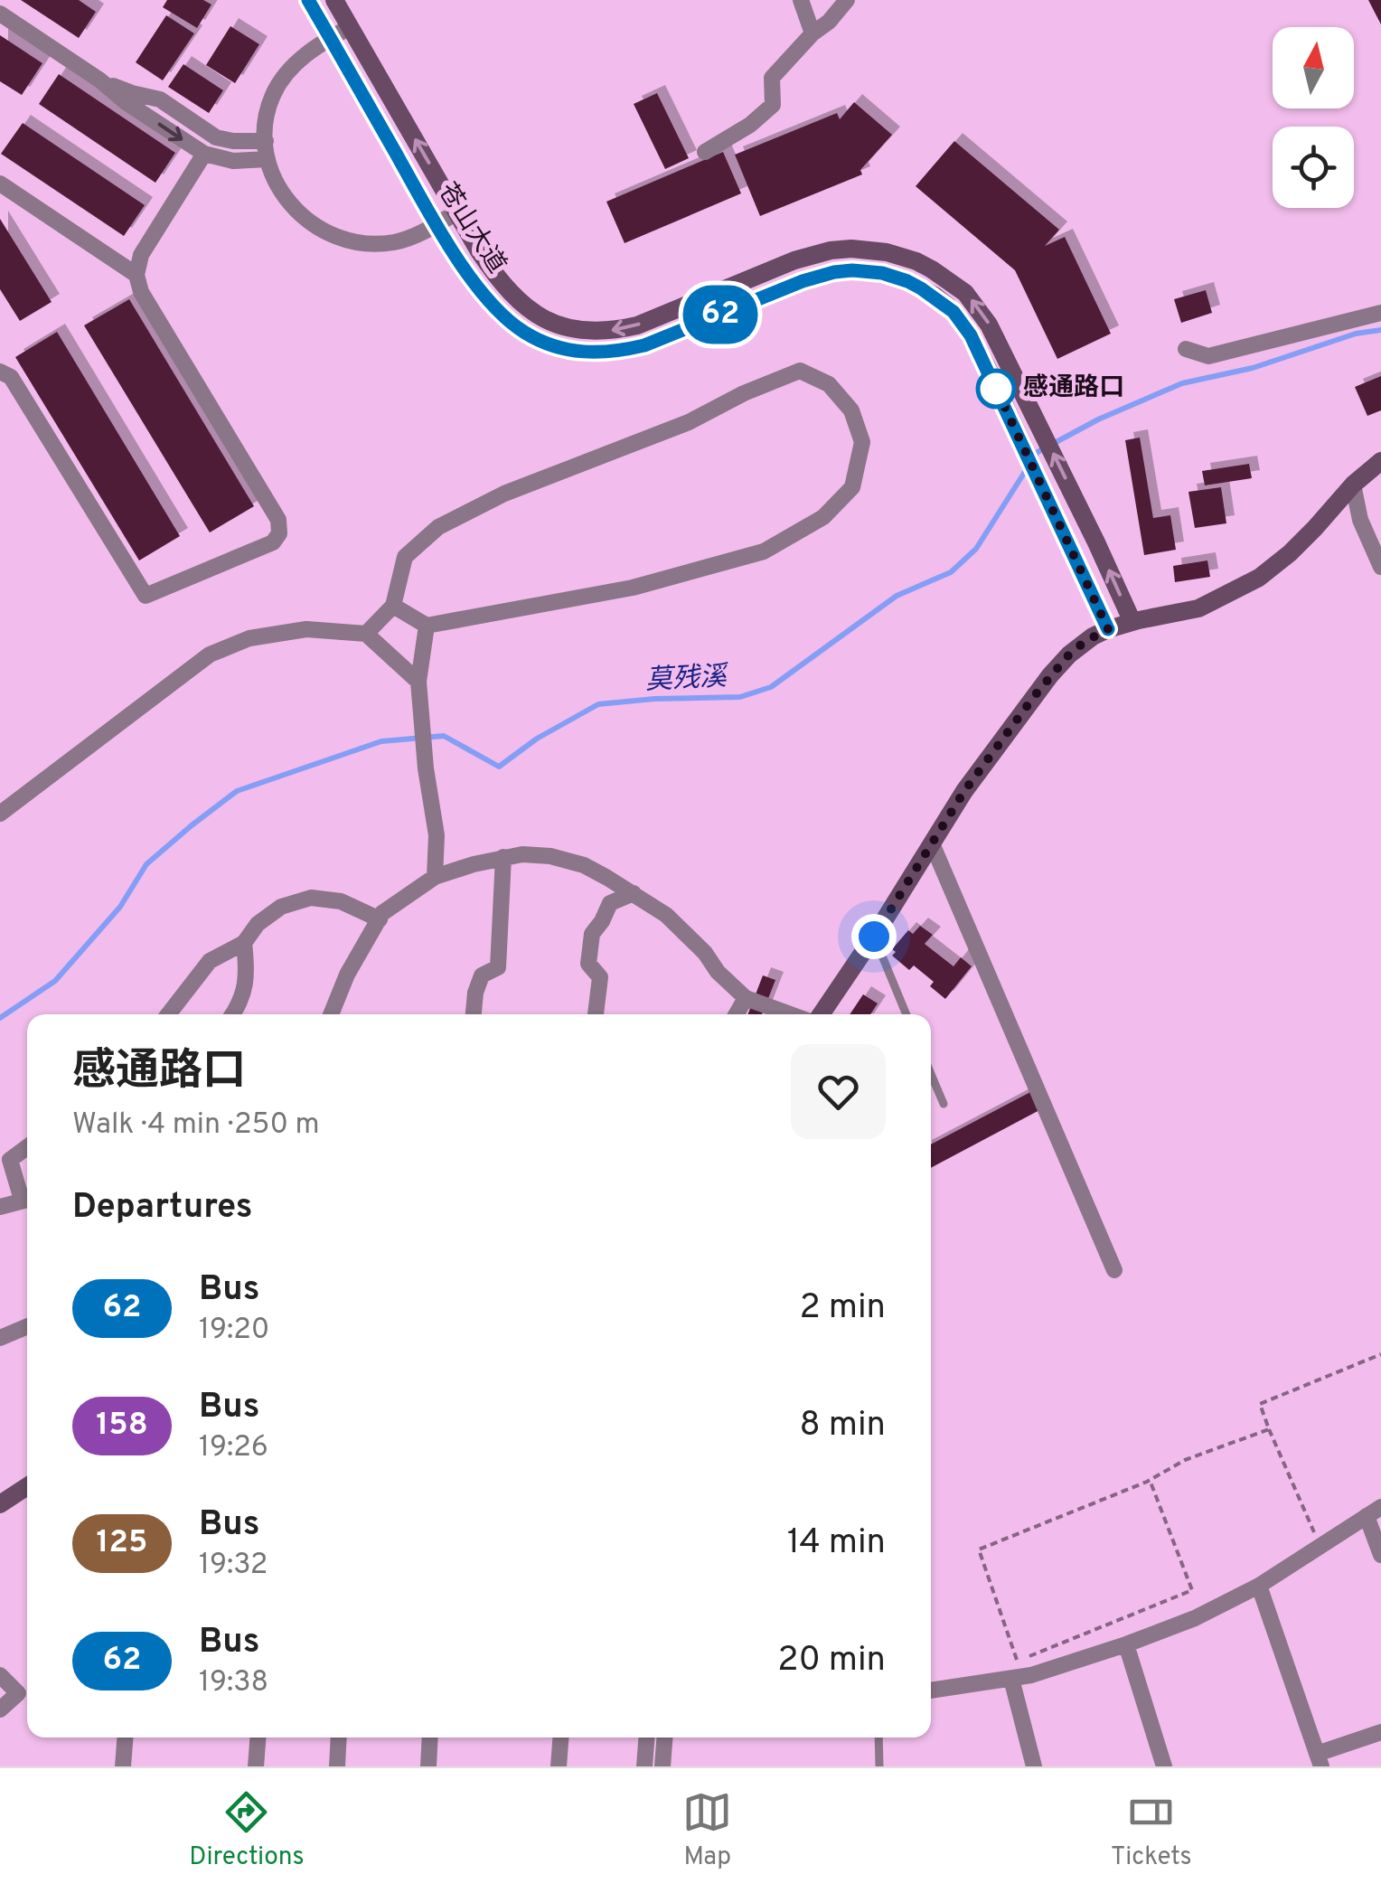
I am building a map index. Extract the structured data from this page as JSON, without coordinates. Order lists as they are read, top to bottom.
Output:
{
  "streets": {
    "main road": ["苍山大道"]
  },
  "one_way": ["苍山大道"],
  "water": ["莫残溪"],
  "places": ["感通路口"],
  "lines": ["bus line 62"],
  "north": "top",
  "page": {
    "on_map": "62",
    "heading": [
      ["感通路口", "Walk · 4 min · 250 m"],
      "Departures"
    ],
    "list": [
      {
        "mark": "62",
        "name": "Bus",
        "note": "19:20",
        "value": "2 min"
      },
      {
        "mark": "158",
        "name": "Bus",
        "note": "19:26",
        "value": "8 min"
      },
      {
        "mark": "125",
        "name": "Bus",
        "note": "19:32",
        "value": "14 min"
      },
      {
        "mark": "62",
        "name": "Bus",
        "note": "19:38",
        "value": "20 min"
      }
    ],
    "tabs": ["Directions", "Map", "Tickets"]
  }
}
